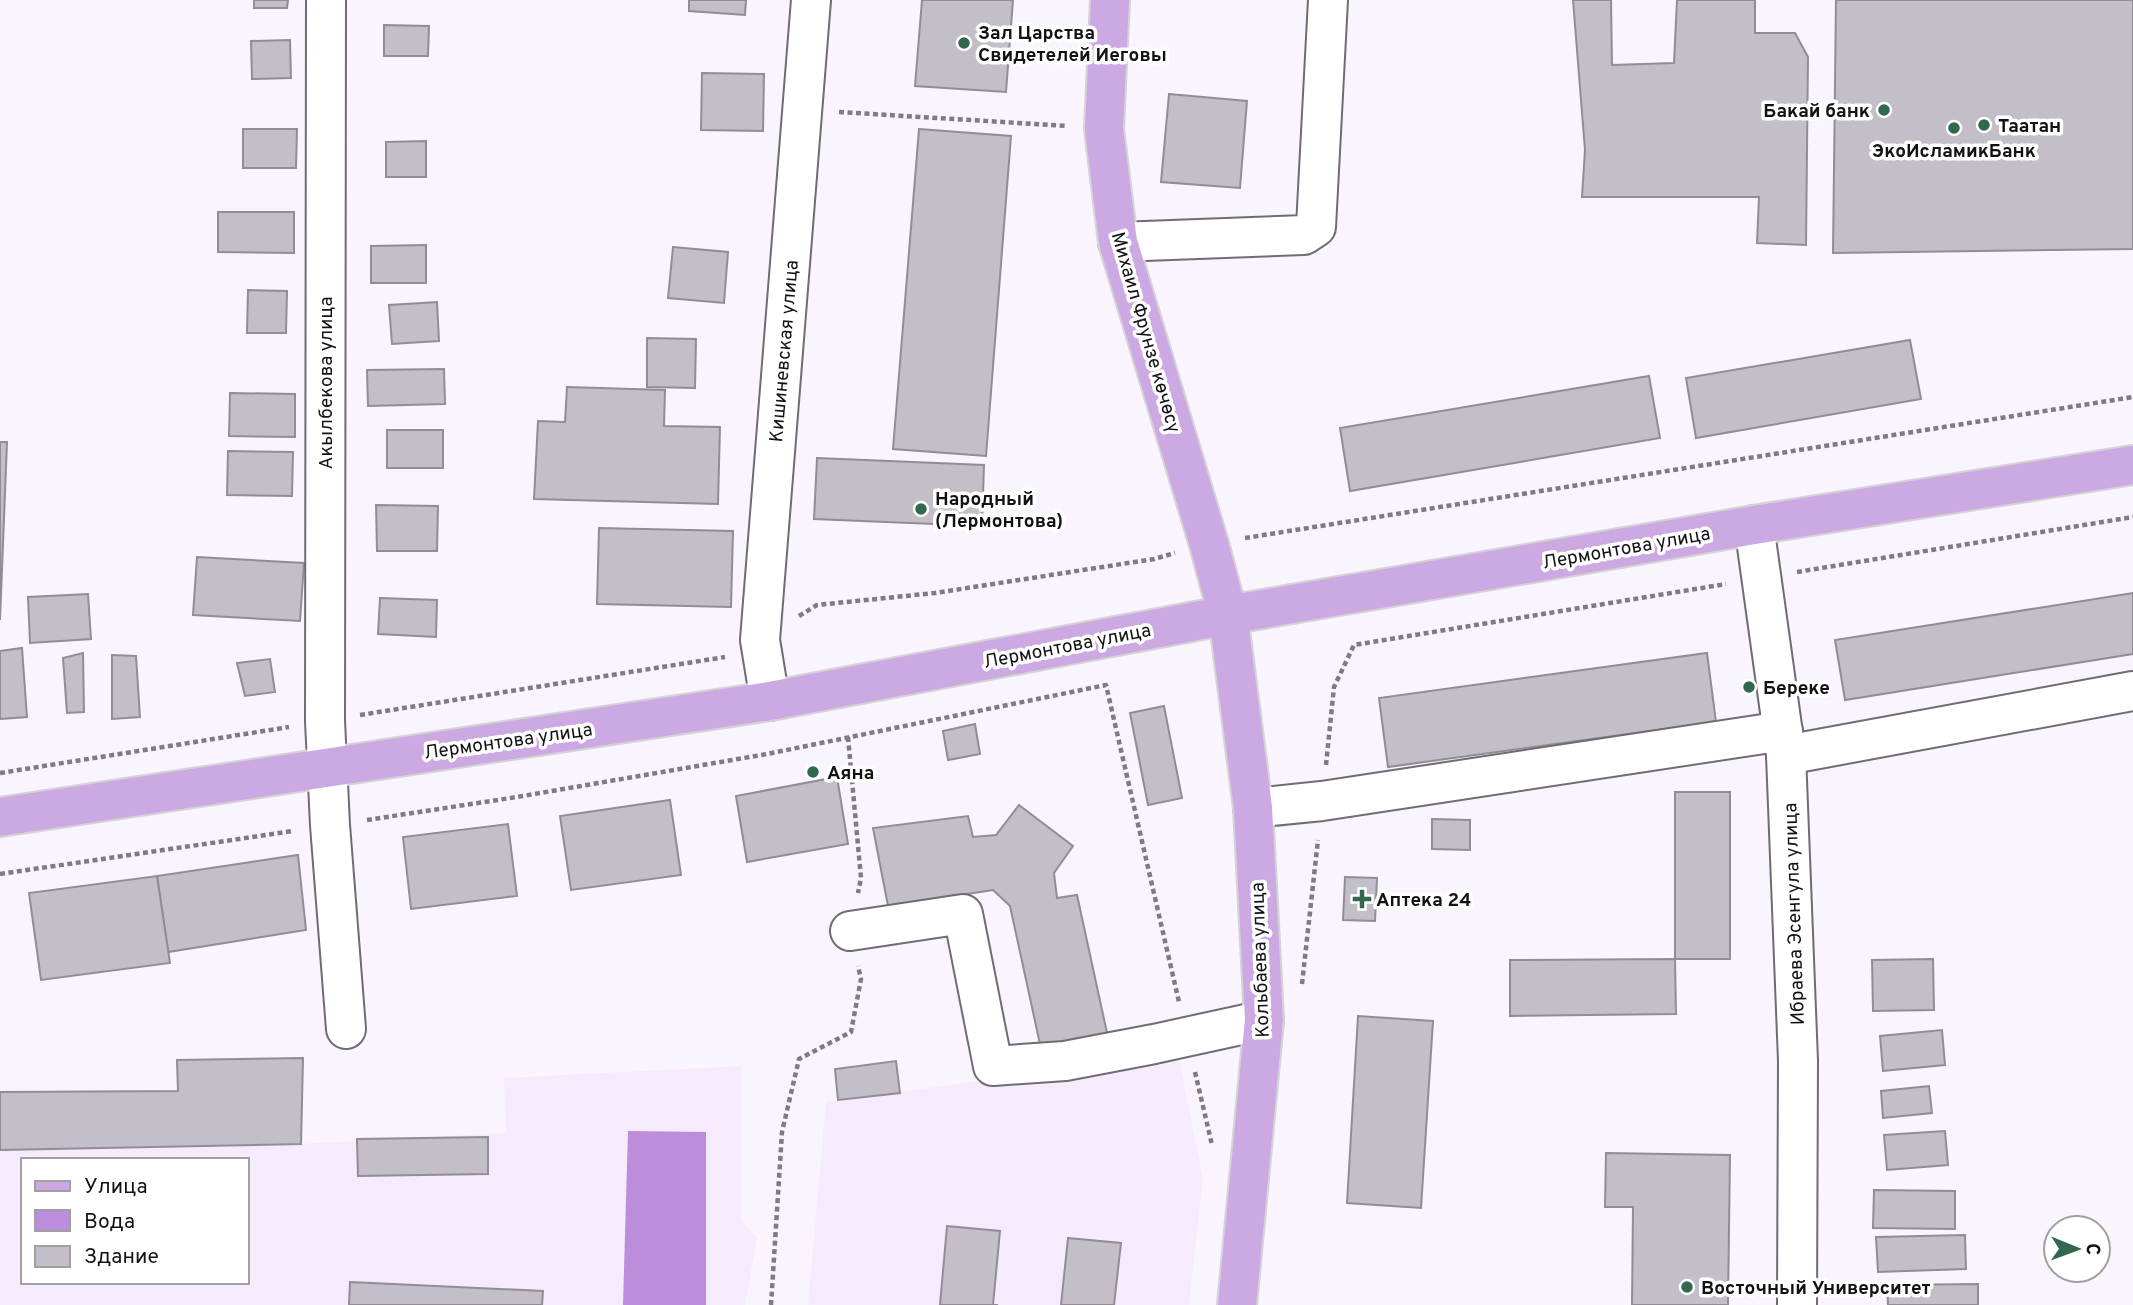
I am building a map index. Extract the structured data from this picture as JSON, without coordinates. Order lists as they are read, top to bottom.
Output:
{
  "streets": {
    "main road": ["Михаил Фрунзе көчөсү", "Лермонтова улица", "Кольбаева улица"],
    "street": ["Кишиневская улица", "Акылбекова улица", "Ибраева Эсенгула улица"]
  },
  "crossings": [
    ["Михаил Фрунзе көчөсү", "Лермонтова улица"],
    ["Михаил Фрунзе көчөсү", "Кольбаева улица"],
    ["Кишиневская улица", "Лермонтова улица"],
    ["Акылбекова улица", "Лермонтова улица"],
    ["Лермонтова улица", "Ибраева Эсенгула улица"],
    ["Лермонтова улица", "Кольбаева улица"]
  ],
  "places": {
    "other": [
      "Зал Царства Свидетелей Иеговы",
      "Бакай банк",
      "Таатан",
      "ЭкоИсламикБанк",
      "Народный (Лермонтова)",
      "Береке",
      "Аяна",
      "Восточный Университет"
    ],
    "health": ["Аптека 24"]
  },
  "legend": ["Улица", "Вода", "Здание"],
  "north": "right"
}
